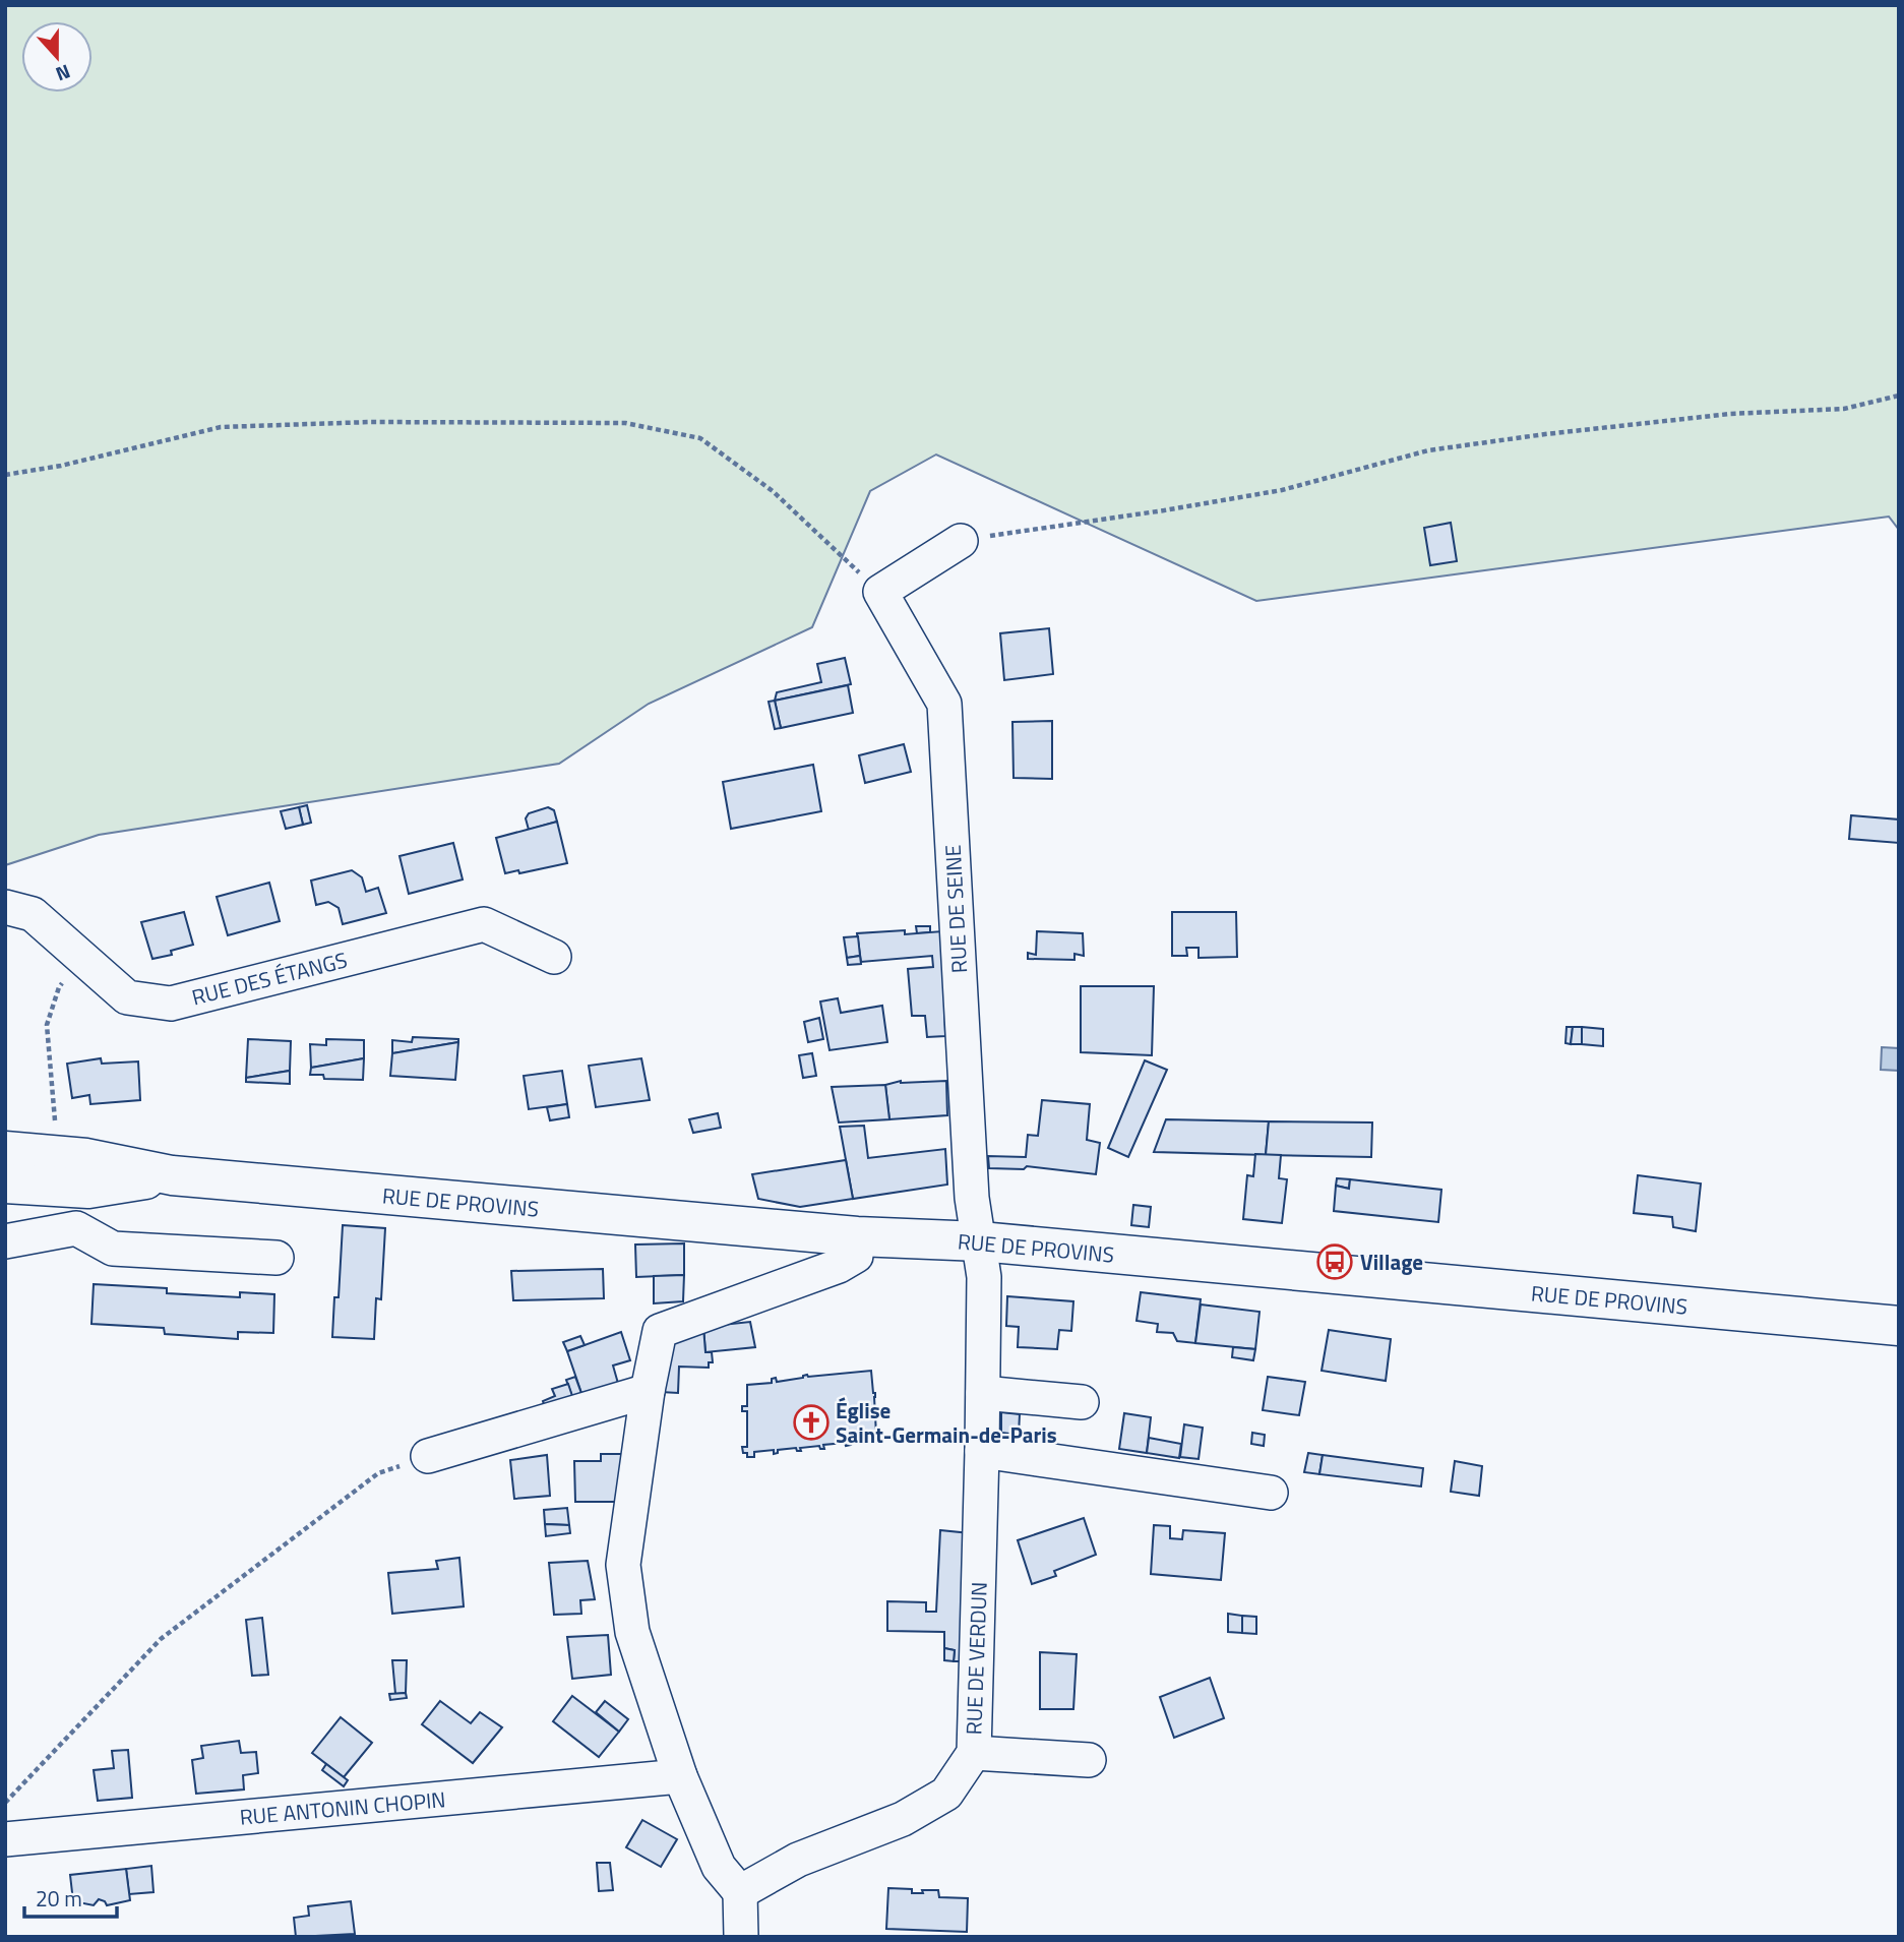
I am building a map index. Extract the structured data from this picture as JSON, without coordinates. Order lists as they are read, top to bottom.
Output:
{
  "streets": {
    "main road": ["RUE DE PROVINS"],
    "street": [
      "RUE DE SEINE",
      "RUE DES ÉTANGS",
      "RUE DE VERDUN",
      "RUE ANTONIN CHOPIN"
    ]
  },
  "crossings": [
    ["RUE DE SEINE", "RUE DE PROVINS"],
    ["RUE DE SEINE", "RUE DE VERDUN"],
    ["RUE DE PROVINS", "RUE DE VERDUN"]
  ],
  "places": {
    "bus stop": ["Village"],
    "church": ["Église Saint-Germain-de-Paris"]
  },
  "scale_bar": "20 m",
  "north": "bottom"
}
